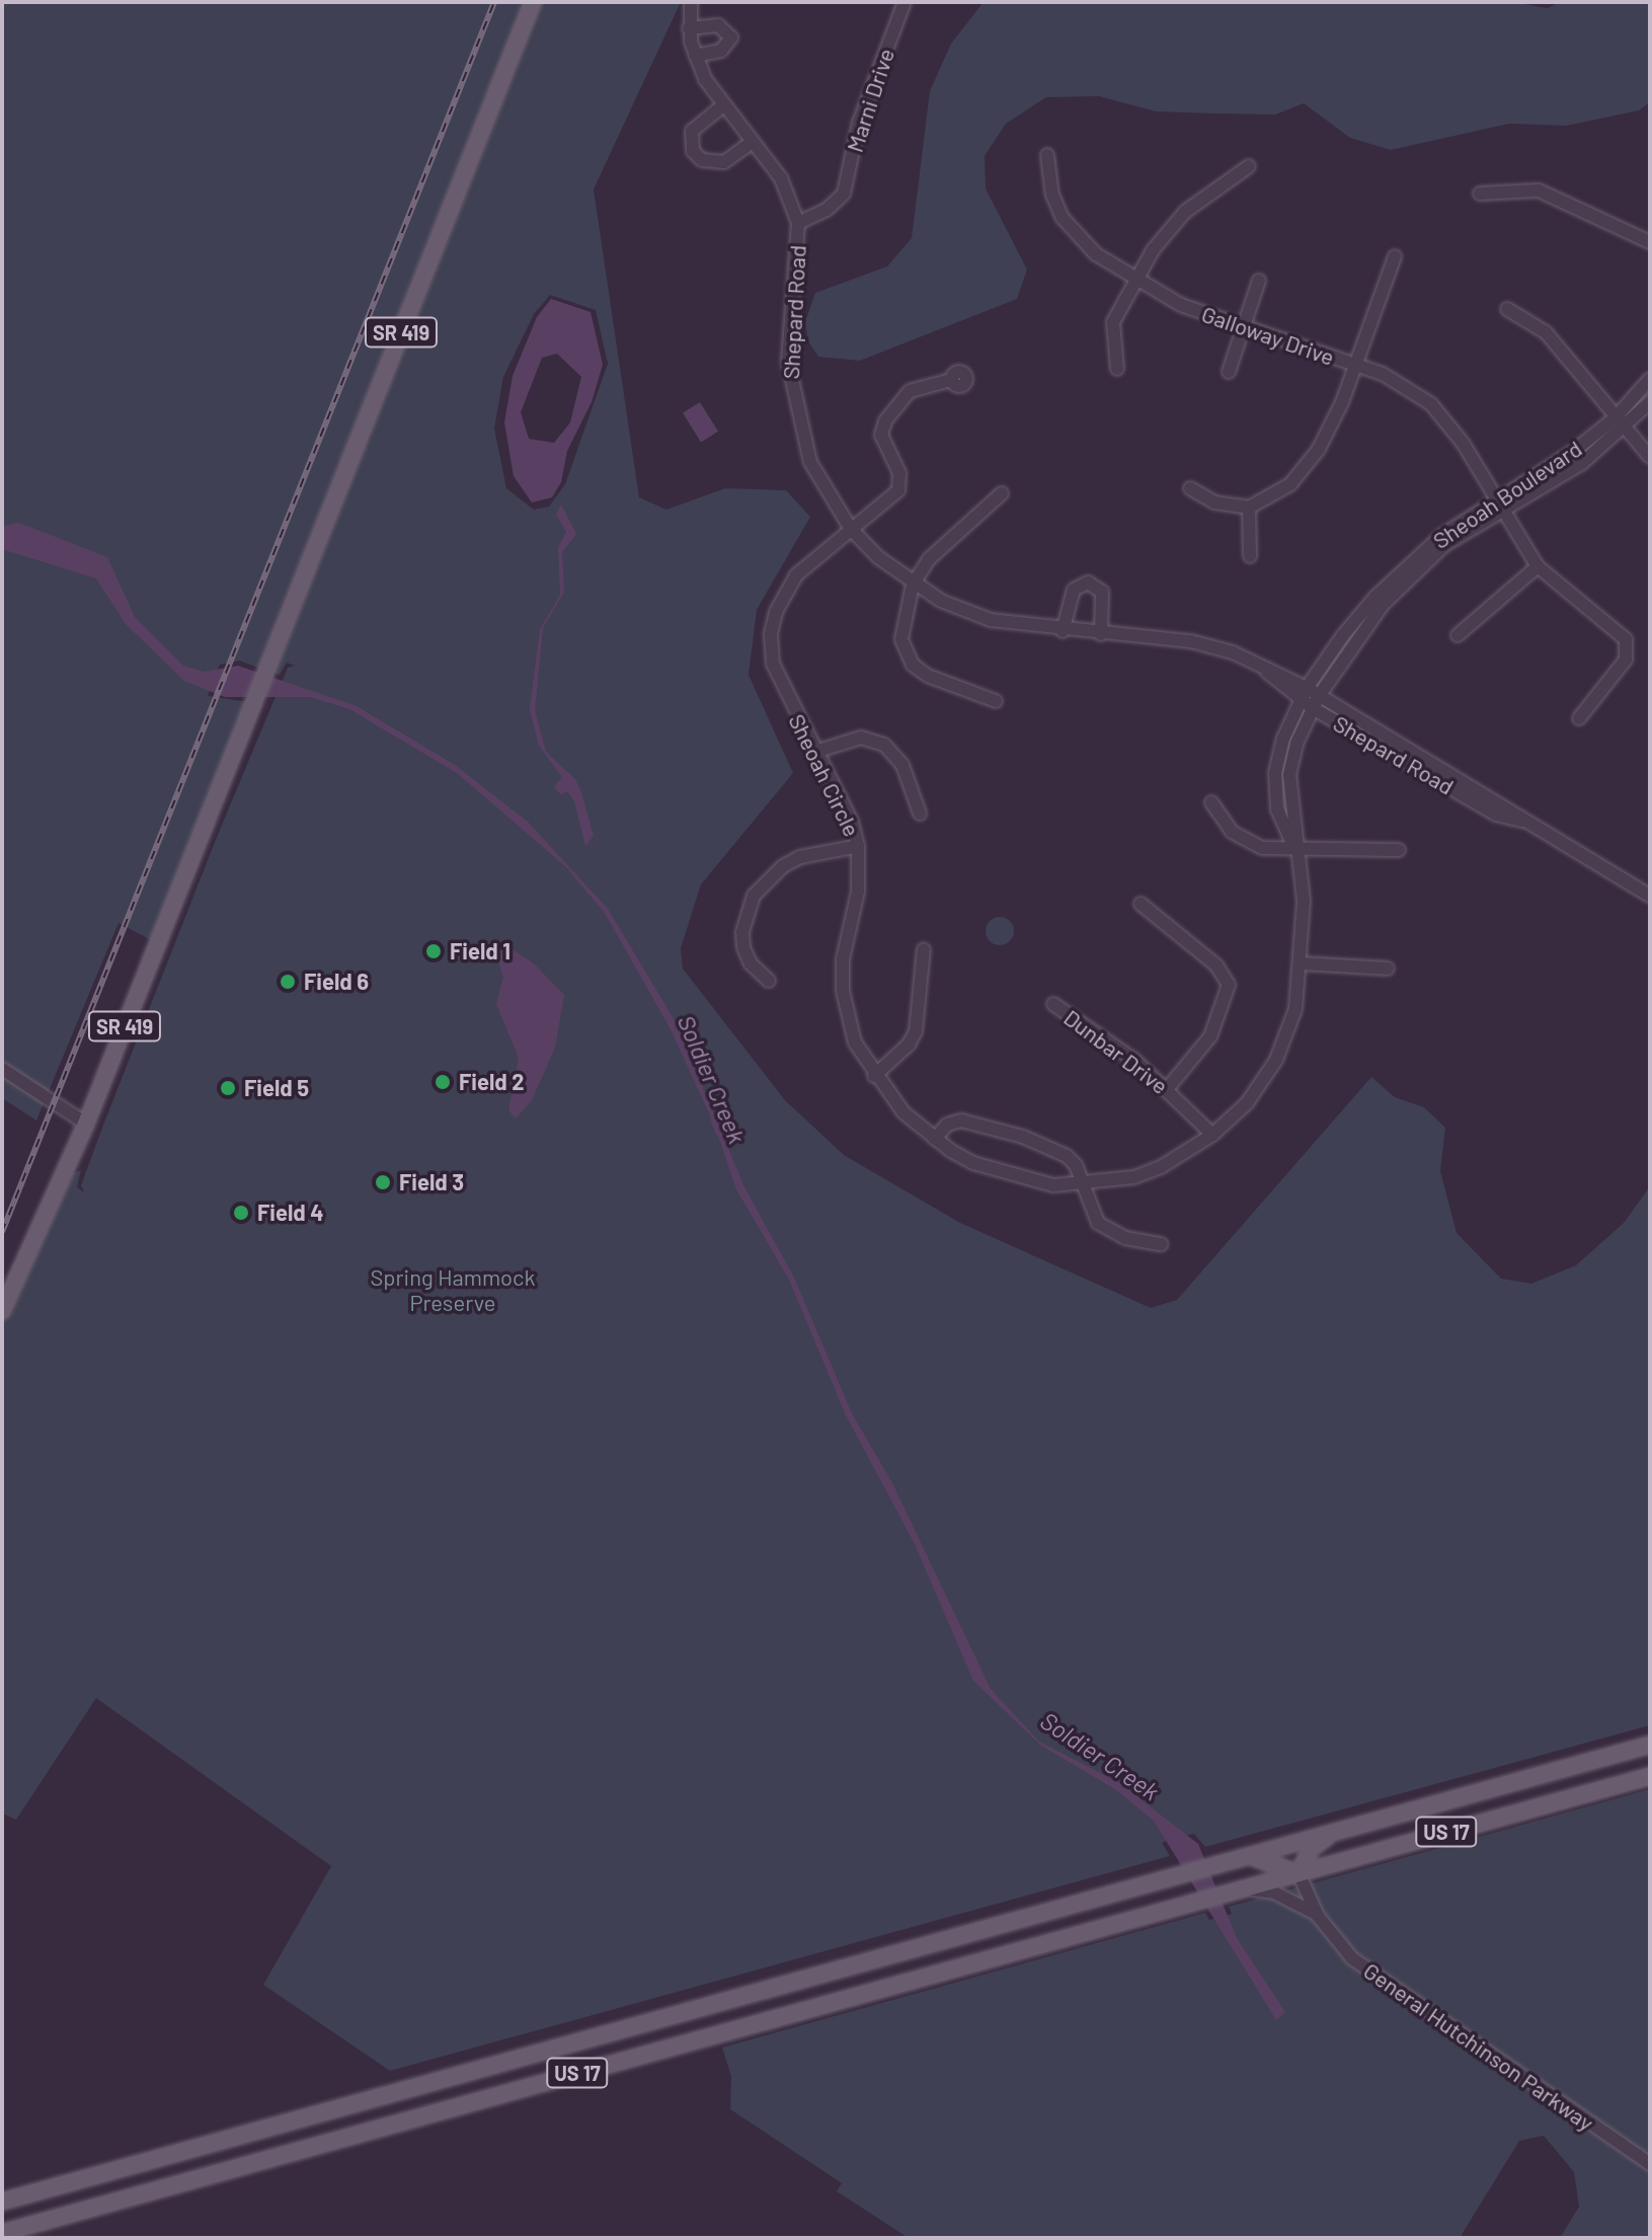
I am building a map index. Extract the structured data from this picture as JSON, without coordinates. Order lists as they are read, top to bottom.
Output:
{
  "streets": {
    "main road": ["SR 419", "US 17"],
    "street": [
      "Marni Drive",
      "Shepard Road",
      "Galloway Drive",
      "Sheoah Boulevard",
      "Sheoah Circle",
      "Dunbar Drive",
      "General Hutchinson Parkway"
    ]
  },
  "crossings": [
    ["Marni Drive", "Shepard Road"],
    ["Shepard Road", "Sheoah Boulevard"],
    ["Shepard Road", "Sheoah Circle"],
    ["Galloway Drive", "Sheoah Boulevard"],
    ["Sheoah Boulevard", "Sheoah Circle"],
    ["Sheoah Circle", "Dunbar Drive"],
    ["US 17", "General Hutchinson Parkway"]
  ],
  "water": ["Soldier Creek"],
  "parks": ["Spring Hammock Preserve"],
  "places": [
    "Field 1",
    "Field 6",
    "Field 2",
    "Field 5",
    "Field 3",
    "Field 4"
  ]
}
